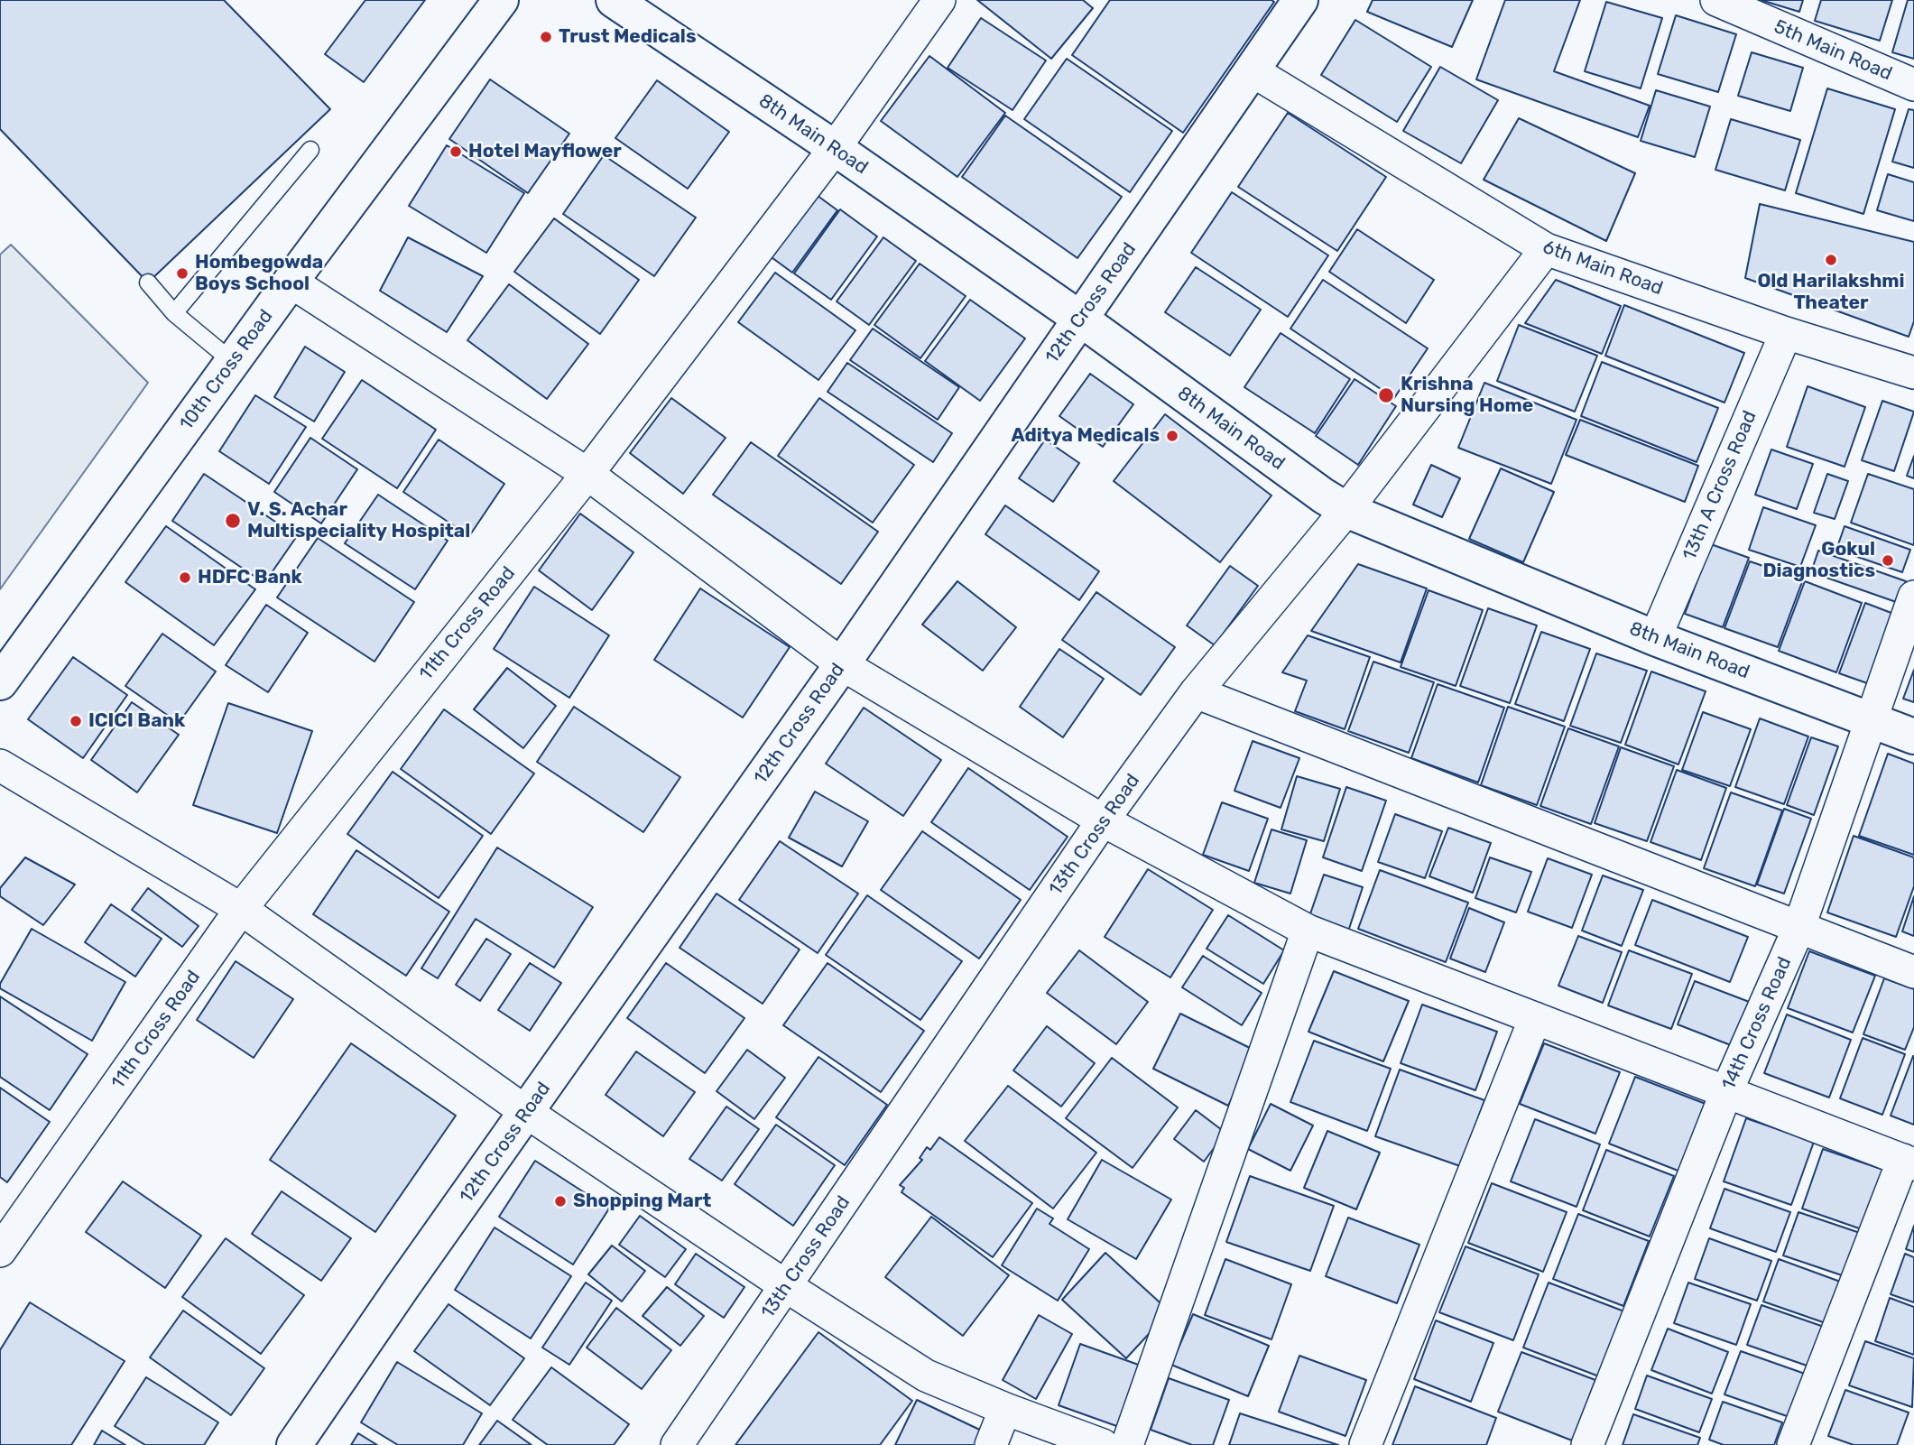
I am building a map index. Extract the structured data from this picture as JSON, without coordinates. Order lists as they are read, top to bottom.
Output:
{
  "streets": {
    "main road": ["8th Main Road", "12th Cross Road", "10th Cross Road"],
    "street": [
      "5th Main Road",
      "6th Main Road",
      "13th A Cross Road",
      "11th Cross Road",
      "13th Cross Road",
      "14th Cross Road"
    ]
  },
  "crossings": [
    ["8th Main Road", "12th Cross Road"],
    ["8th Main Road", "13th A Cross Road"],
    ["8th Main Road", "11th Cross Road"],
    ["8th Main Road", "13th Cross Road"],
    ["8th Main Road", "14th Cross Road"],
    ["6th Main Road", "12th Cross Road"],
    ["6th Main Road", "13th A Cross Road"],
    ["6th Main Road", "13th Cross Road"]
  ],
  "places": [
    "Trust Medicals",
    "Hotel Mayflower",
    "Old Harilakshmi Theater",
    "Hombegowda Boys School",
    "Krishna Nursing Home",
    "Aditya Medicals",
    "V. S. Achar Multispeciality Hospital",
    "Gokul Diagnostics",
    "HDFC Bank",
    "ICICI Bank",
    "Shopping Mart"
  ]
}
